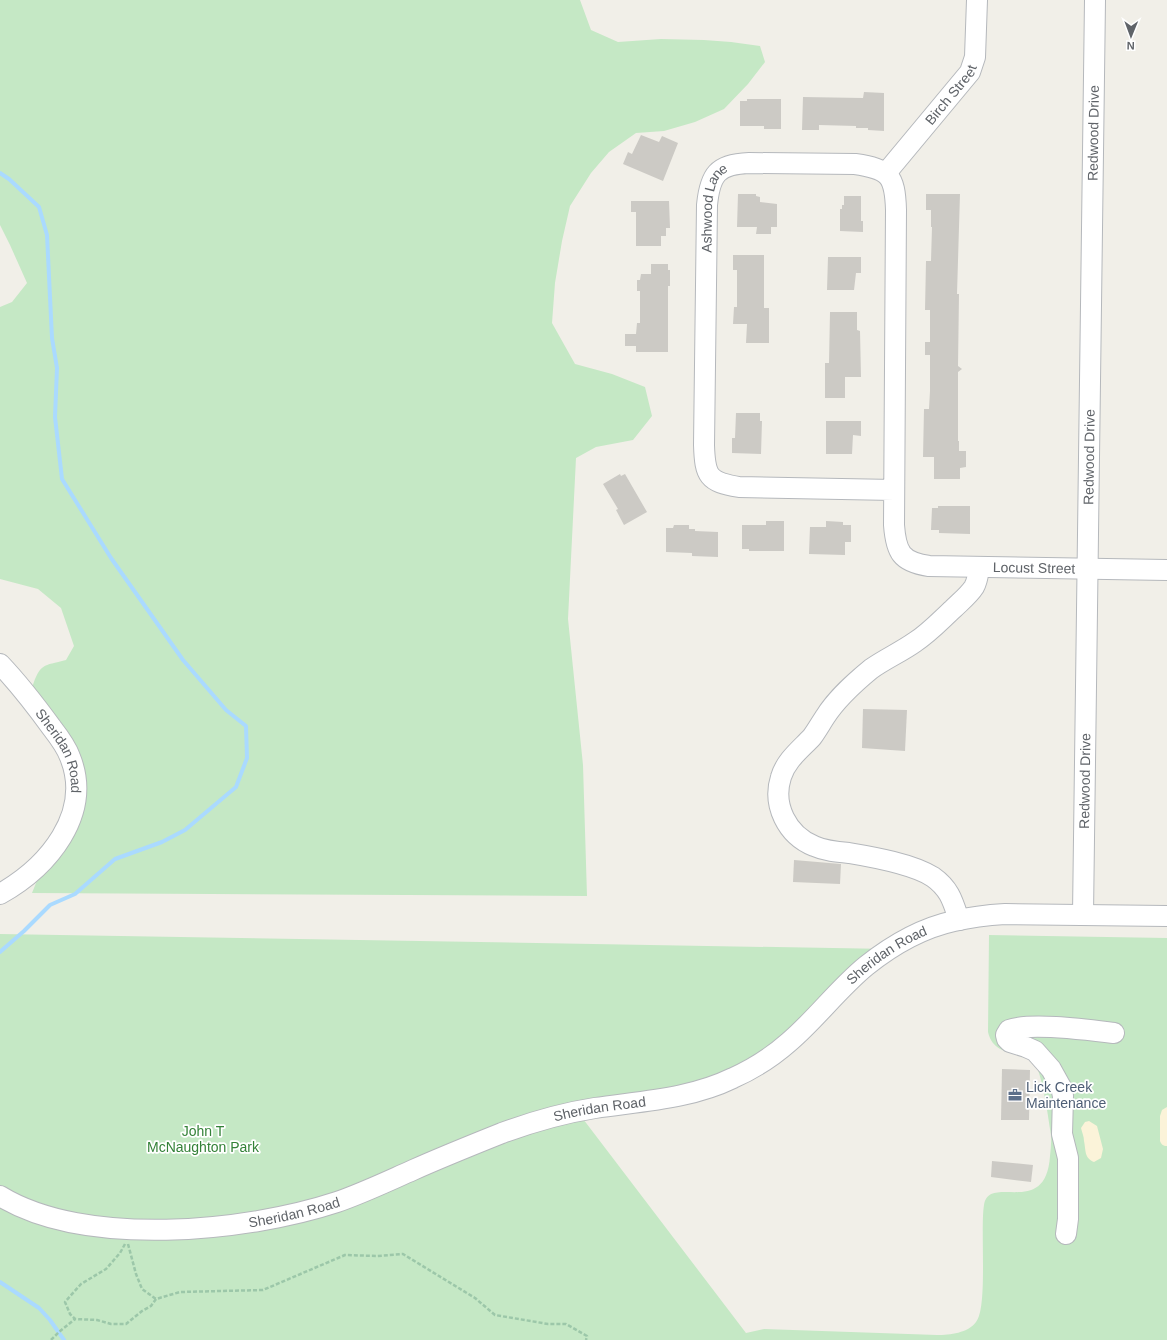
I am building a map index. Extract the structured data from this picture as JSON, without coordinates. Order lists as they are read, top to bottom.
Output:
{
  "streets": {
    "street": [
      "Birch Street",
      "Redwood Drive",
      "Ashwood Lane",
      "Locust Street",
      "Sheridan Road"
    ]
  },
  "crossings": [
    ["Birch Street", "Ashwood Lane"],
    ["Redwood Drive", "Locust Street"],
    ["Redwood Drive", "Sheridan Road"],
    ["Ashwood Lane", "Locust Street"]
  ],
  "parks": ["John T McNaughton Park"],
  "places": {
    "office": ["Lick Creek Maintenance"]
  },
  "north": "bottom"
}
